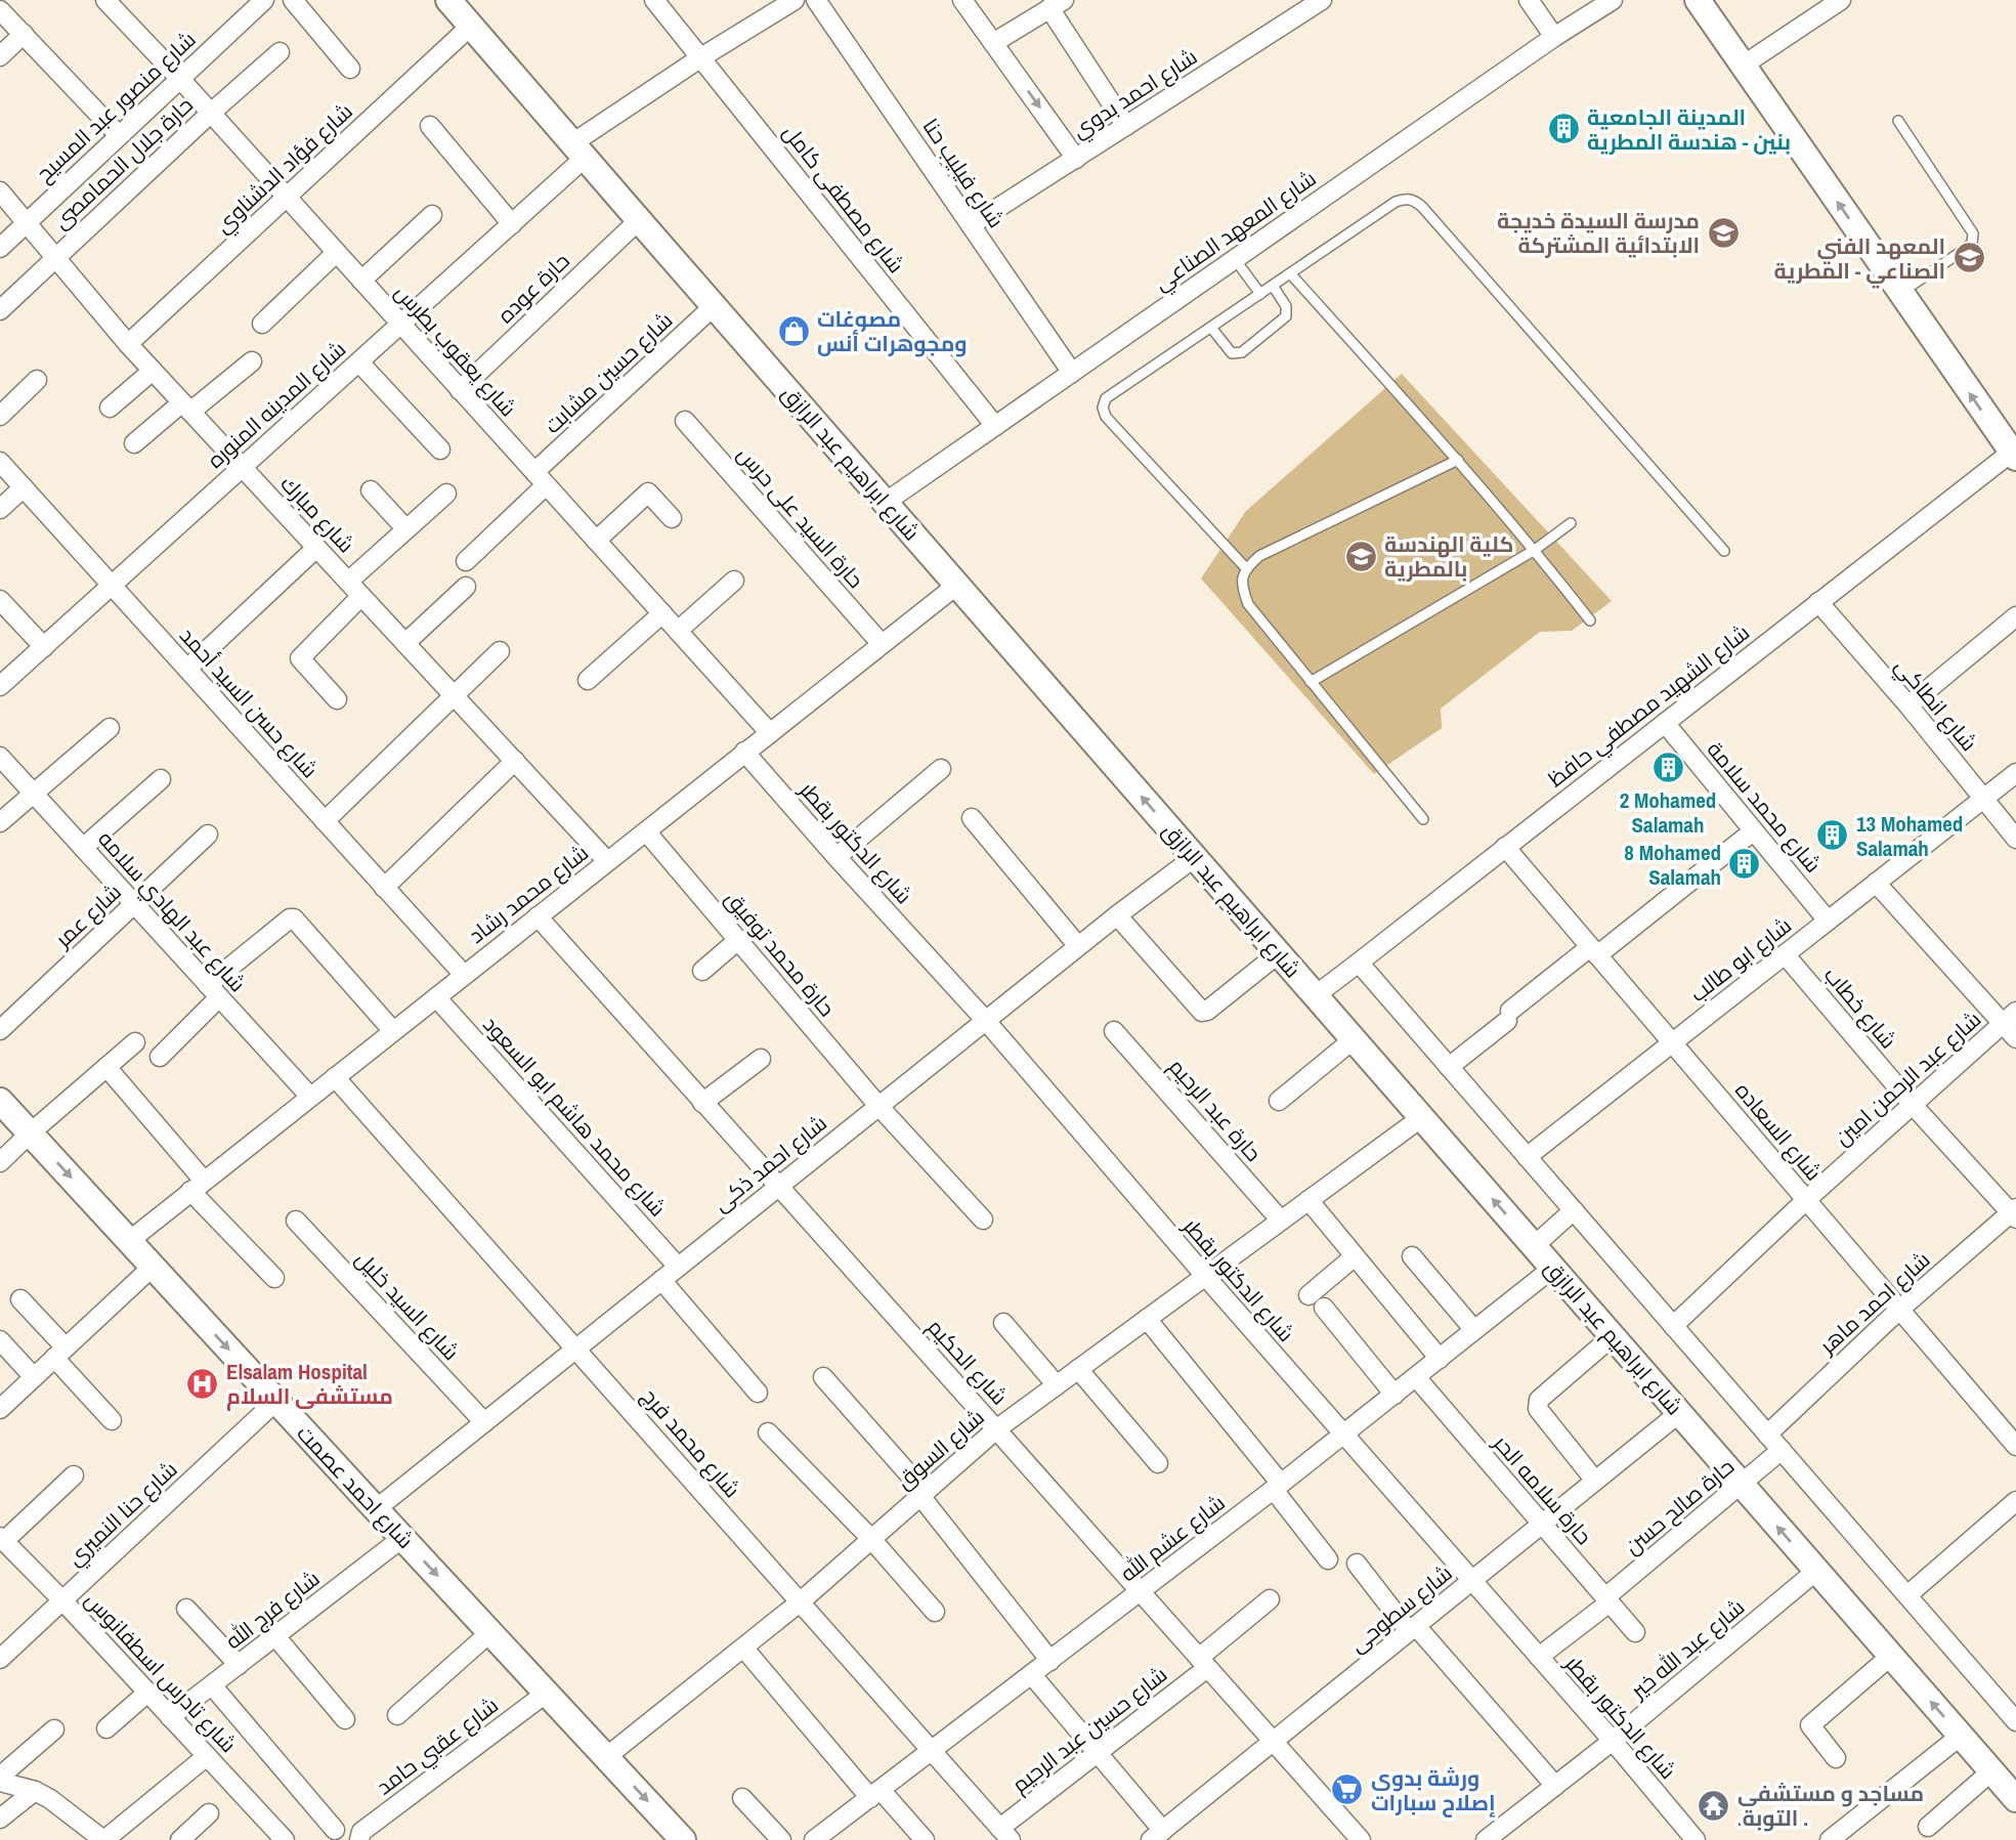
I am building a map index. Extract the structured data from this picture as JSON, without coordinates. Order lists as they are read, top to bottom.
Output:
{
  "streets": {
    "main road": ["شارع ابراهيم عبد الرازق", "شارع احمد عصمت"],
    "street": [
      "شارع احمد بدوي",
      "شارع منصور عبد المسيح",
      "حارة جلال الحمامصى",
      "شارع فؤاد الدشناوي",
      "شارع فيليب حنا",
      "شارع مصطفى كامل",
      "شارع المعهد الصناعي",
      "حارة عوده",
      "شارع يعقوب بطرس",
      "شارع حسين مشابت",
      "شارع المدينه المنوره",
      "شارع مبارك",
      "حارة السيد على حرس",
      "شارع حسن السيد أحمد",
      "شارع انطاكي",
      "شارع الشهيد مصطفي حافظ",
      "شارع محمد سلامة",
      "شارع الدكتور بقطر",
      "شارع محمد رشاد",
      "شارع عبد الهادي سلامه",
      "شارع عمر",
      "حارة محمد توفيق",
      "شارع ابو طالب",
      "شارع خطاب",
      "شارع عبد الرحمن امين",
      "حارة عبد الرحيم",
      "شارع محمد هاشم ابو السعود",
      "شارع السعاده",
      "شارع احمد ذكى",
      "شارع احمد ماهر",
      "شارع السيد خليل",
      "شارع الحكيم",
      "شارع محمد فرج",
      "شارع السوق",
      "حارة سلامه الحر",
      "حارة صالح حسن",
      "شارع حنا النميري",
      "شارع عشم الله",
      "شارع سطوحى",
      "شارع فرج الله",
      "شارع عبد الله خير",
      "شارع تادرس اسطفانوس",
      "شارع حسين عبد الرحيم",
      "شارع عقبي حامد"
    ]
  },
  "crossings": [
    ["شارع احمد بدوي", "شارع فيليب حنا"],
    ["شارع منصور عبد المسيح", "شارع يعقوب بطرس"],
    ["شارع منصور عبد المسيح", "شارع مبارك"],
    ["حارة جلال الحمامصى", "شارع يعقوب بطرس"],
    ["حارة جلال الحمامصى", "شارع مبارك"],
    ["شارع فؤاد الدشناوي", "شارع يعقوب بطرس"],
    ["شارع فؤاد الدشناوي", "شارع ابراهيم عبد الرازق"],
    ["شارع فؤاد الدشناوي", "شارع مبارك"],
    ["شارع فيليب حنا", "شارع المعهد الصناعي"],
    ["شارع مصطفى كامل", "شارع المعهد الصناعي"],
    ["شارع مصطفى كامل", "شارع المدينه المنوره"],
    ["شارع المعهد الصناعي", "شارع ابراهيم عبد الرازق"],
    ["حارة عوده", "شارع يعقوب بطرس"],
    ["حارة عوده", "شارع ابراهيم عبد الرازق"],
    ["شارع يعقوب بطرس", "شارع حسين مشابت"],
    ["شارع يعقوب بطرس", "شارع المدينه المنوره"],
    ["شارع يعقوب بطرس", "شارع محمد رشاد"],
    ["شارع حسين مشابت", "شارع ابراهيم عبد الرازق"],
    ["شارع المدينه المنوره", "شارع ابراهيم عبد الرازق"],
    ["شارع المدينه المنوره", "شارع مبارك"],
    ["شارع المدينه المنوره", "شارع حسن السيد أحمد"],
    ["شارع ابراهيم عبد الرازق", "شارع الشهيد مصطفي حافظ"],
    ["شارع ابراهيم عبد الرازق", "شارع محمد رشاد"],
    ["شارع ابراهيم عبد الرازق", "شارع احمد ذكى"],
    ["شارع ابراهيم عبد الرازق", "شارع السوق"],
    ["شارع ابراهيم عبد الرازق", "حارة صالح حسن"],
    ["شارع ابراهيم عبد الرازق", "شارع عشم الله"],
    ["شارع ابراهيم عبد الرازق", "شارع سطوحى"],
    ["شارع ابراهيم عبد الرازق", "شارع عبد الله خير"],
    ["شارع مبارك", "شارع محمد رشاد"],
    ["حارة السيد على حرس", "شارع محمد رشاد"],
    ["شارع حسن السيد أحمد", "شارع محمد رشاد"],
    ["شارع انطاكي", "شارع الشهيد مصطفي حافظ"],
    ["شارع انطاكي", "شارع ابو طالب"],
    ["شارع الشهيد مصطفي حافظ", "شارع محمد سلامة"],
    ["شارع الشهيد مصطفي حافظ", "شارع السعاده"],
    ["شارع محمد سلامة", "شارع ابو طالب"],
    ["شارع الدكتور بقطر", "شارع محمد رشاد"],
    ["شارع الدكتور بقطر", "شارع احمد ذكى"],
    ["شارع الدكتور بقطر", "شارع السوق"],
    ["شارع الدكتور بقطر", "حارة صالح حسن"],
    ["شارع الدكتور بقطر", "شارع عشم الله"],
    ["شارع الدكتور بقطر", "شارع سطوحى"],
    ["شارع الدكتور بقطر", "شارع عبد الله خير"],
    ["شارع محمد رشاد", "شارع عبد الهادي سلامه"],
    ["شارع محمد رشاد", "حارة محمد توفيق"],
    ["شارع محمد رشاد", "شارع محمد هاشم ابو السعود"],
    ["شارع محمد رشاد", "شارع الحكيم"],
    ["شارع محمد رشاد", "شارع محمد فرج"],
    ["شارع محمد رشاد", "شارع احمد عصمت"],
    ["شارع عبد الهادي سلامه", "شارع عمر"],
    ["حارة محمد توفيق", "شارع احمد ذكى"],
    ["شارع ابو طالب", "شارع خطاب"],
    ["شارع ابو طالب", "شارع السعاده"],
    ["شارع خطاب", "شارع عبد الرحمن امين"],
    ["شارع خطاب", "شارع احمد ماهر"],
    ["شارع عبد الرحمن امين", "شارع السعاده"],
    ["حارة عبد الرحيم", "شارع السوق"],
    ["شارع محمد هاشم ابو السعود", "شارع احمد ذكى"],
    ["شارع السعاده", "شارع احمد ماهر"],
    ["شارع احمد ذكى", "شارع السيد خليل"],
    ["شارع احمد ذكى", "شارع الحكيم"],
    ["شارع احمد ذكى", "شارع محمد فرج"],
    ["شارع احمد ذكى", "شارع احمد عصمت"],
    ["شارع الحكيم", "شارع السوق"],
    ["شارع الحكيم", "شارع عشم الله"],
    ["شارع الحكيم", "شارع سطوحى"],
    ["شارع الحكيم", "شارع حسين عبد الرحيم"],
    ["شارع محمد فرج", "شارع السوق"],
    ["شارع محمد فرج", "شارع عشم الله"],
    ["شارع محمد فرج", "شارع حسين عبد الرحيم"],
    ["شارع السوق", "شارع احمد عصمت"],
    ["شارع احمد عصمت", "شارع حنا النميري"],
    ["شارع احمد عصمت", "شارع فرج الله"],
    ["شارع احمد عصمت", "شارع عقبي حامد"],
    ["حارة سلامه الحر", "حارة صالح حسن"],
    ["حارة سلامه الحر", "شارع عشم الله"],
    ["حارة سلامه الحر", "شارع سطوحى"],
    ["شارع حنا النميري", "شارع تادرس اسطفانوس"],
    ["شارع فرج الله", "شارع تادرس اسطفانوس"]
  ],
  "one_way": ["شارع احمد عصمت"],
  "places": {
    "building": [
      "المدينة الجامعية بنين - هندسة المطرية",
      "2 Mohamed Salamah",
      "13 Mohamed Salamah",
      "8 Mohamed Salamah"
    ],
    "school or university": ["مدرسة السيدة خديجة الابتدائية المشتركة", "المعهد الفني الصناعي - المطرية", "كلية الهندسة بالمطرية"],
    "shop": ["مصوغات ومجوهرات أنس"],
    "hospital": ["Elsalam Hospital مستشفى السلام"],
    "supermarket": ["ورشة بدوى إصلاح سبارات"],
    "temple": ["مساجد و مستشفى .التوبة ."]
  }
}
